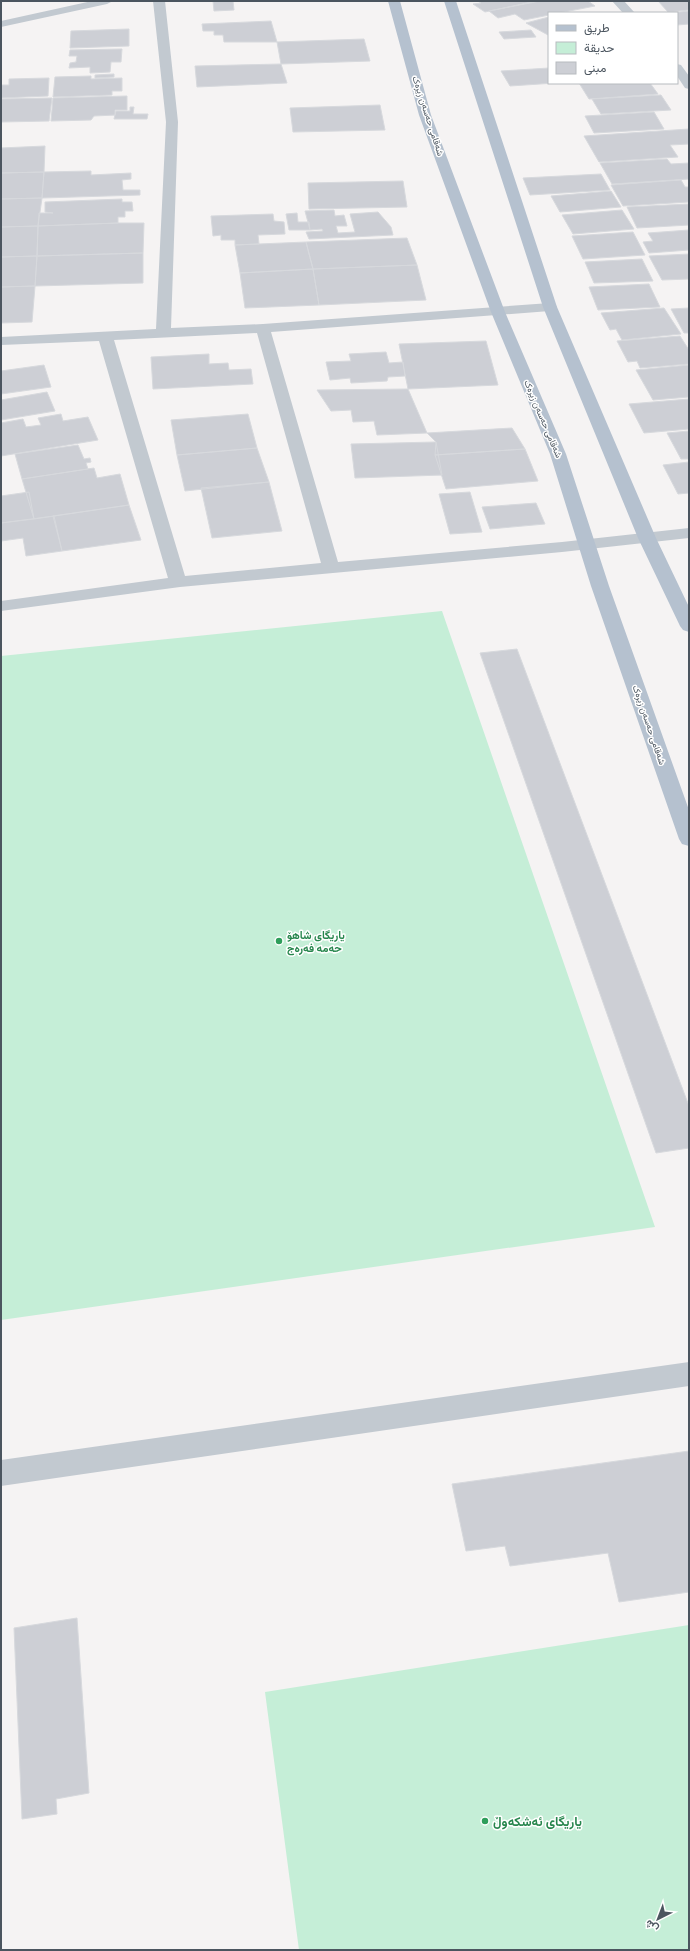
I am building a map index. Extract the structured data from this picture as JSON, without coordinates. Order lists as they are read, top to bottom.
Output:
{
  "streets": {
    "main road": ["شەقامی حەسەن زیرەک"]
  },
  "places": ["یاریگای شاهۆ حەمە فەرەج", "یاریگای ئەشکەوڵ"],
  "legend": ["طريق", "حديقة", "مبنى"],
  "north": "bottom left"
}
